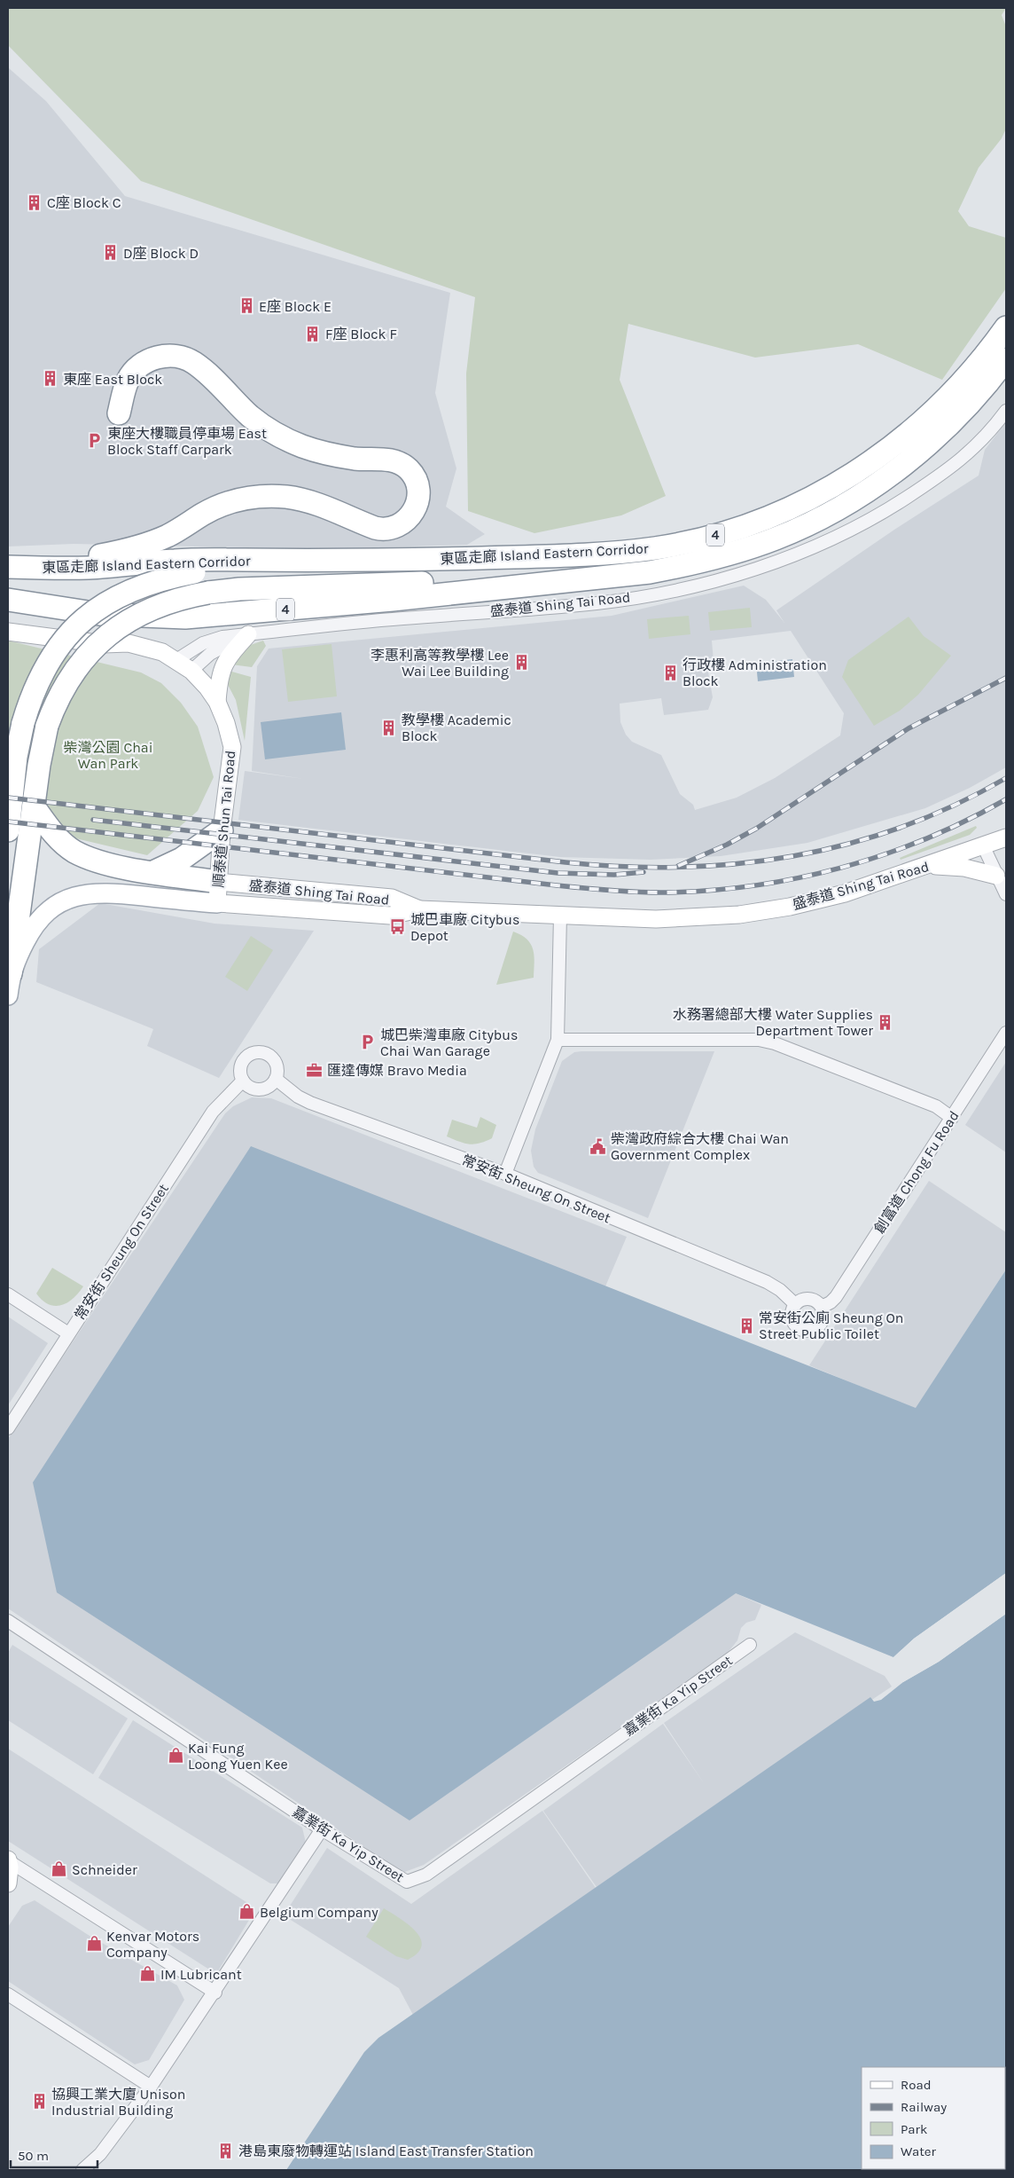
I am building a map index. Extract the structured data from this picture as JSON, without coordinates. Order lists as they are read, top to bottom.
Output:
{
  "streets": {
    "highway": ["4", "東區走廊 Island Eastern Corridor"],
    "street": [
      "盛泰道 Shing Tai Road",
      "順泰道 Shun Tai Road",
      "創富道 Chong Fu Road",
      "常安街 Sheung On Street",
      "嘉業街 Ka Yip Street"
    ]
  },
  "crossings": [
    ["盛泰道 Shing Tai Road", "順泰道 Shun Tai Road"],
    ["創富道 Chong Fu Road", "常安街 Sheung On Street"]
  ],
  "parks": ["柴灣公園 Chai Wan Park"],
  "places": {
    "building": [
      "C座 Block C",
      "D座 Block D",
      "E座 Block E",
      "F座 Block F",
      "東座 East Block",
      "李惠利高等教學樓 Lee Wai Lee Building",
      "行政樓 Administration Block",
      "教學樓 Academic Block",
      "水務署總部大樓 Water Supplies Department Tower",
      "常安街公廁 Sheung On Street Public Toilet",
      "協興工業大廈 Unison Industrial Building",
      "港島東廢物轉運站 Island East Transfer Station"
    ],
    "parking": ["東座大樓職員停車場 East Block Staff Carpark", "城巴柴灣車廠 Citybus Chai Wan Garage"],
    "bus stop": ["城巴車廠 Citybus Depot"],
    "office": ["匯達傳媒 Bravo Media"],
    "public building": ["柴灣政府綜合大樓 Chai Wan Government Complex"],
    "shop": [
      "Kai Fung Loong Yuen Kee",
      "Schneider",
      "Belgium Company",
      "Kenvar Motors Company",
      "IM Lubricant"
    ]
  },
  "legend": [
    "Road",
    "Railway",
    "Park",
    "Water"
  ],
  "scale_bar": "50 m"
}
